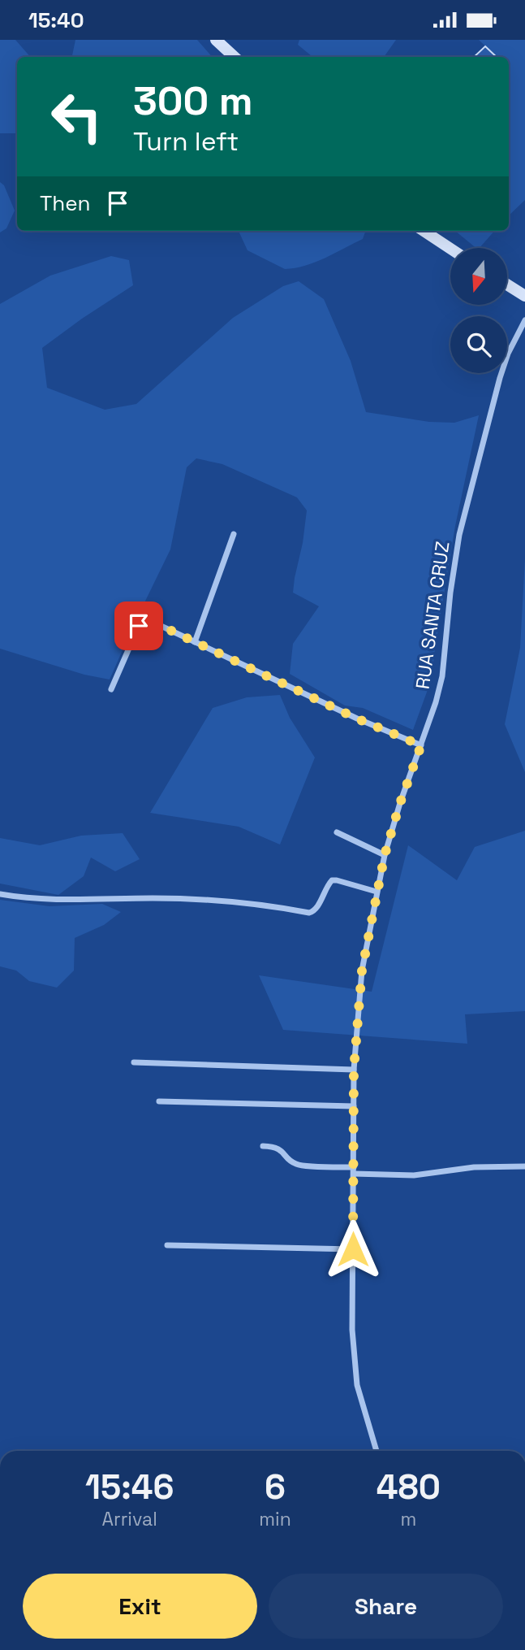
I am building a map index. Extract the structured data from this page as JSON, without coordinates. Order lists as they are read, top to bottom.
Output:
{
  "streets": {
    "street": ["RUA SANTA CRUZ"]
  },
  "north": "bottom",
  "page": {
    "status": "15:40",
    "turn": ["300 m", "Turn left"],
    "then": "Then",
    "eta": [
      "15:46",
      "Arrival",
      "6",
      "min",
      "480",
      "m"
    ],
    "buttons": ["Exit", "Share"]
  }
}
